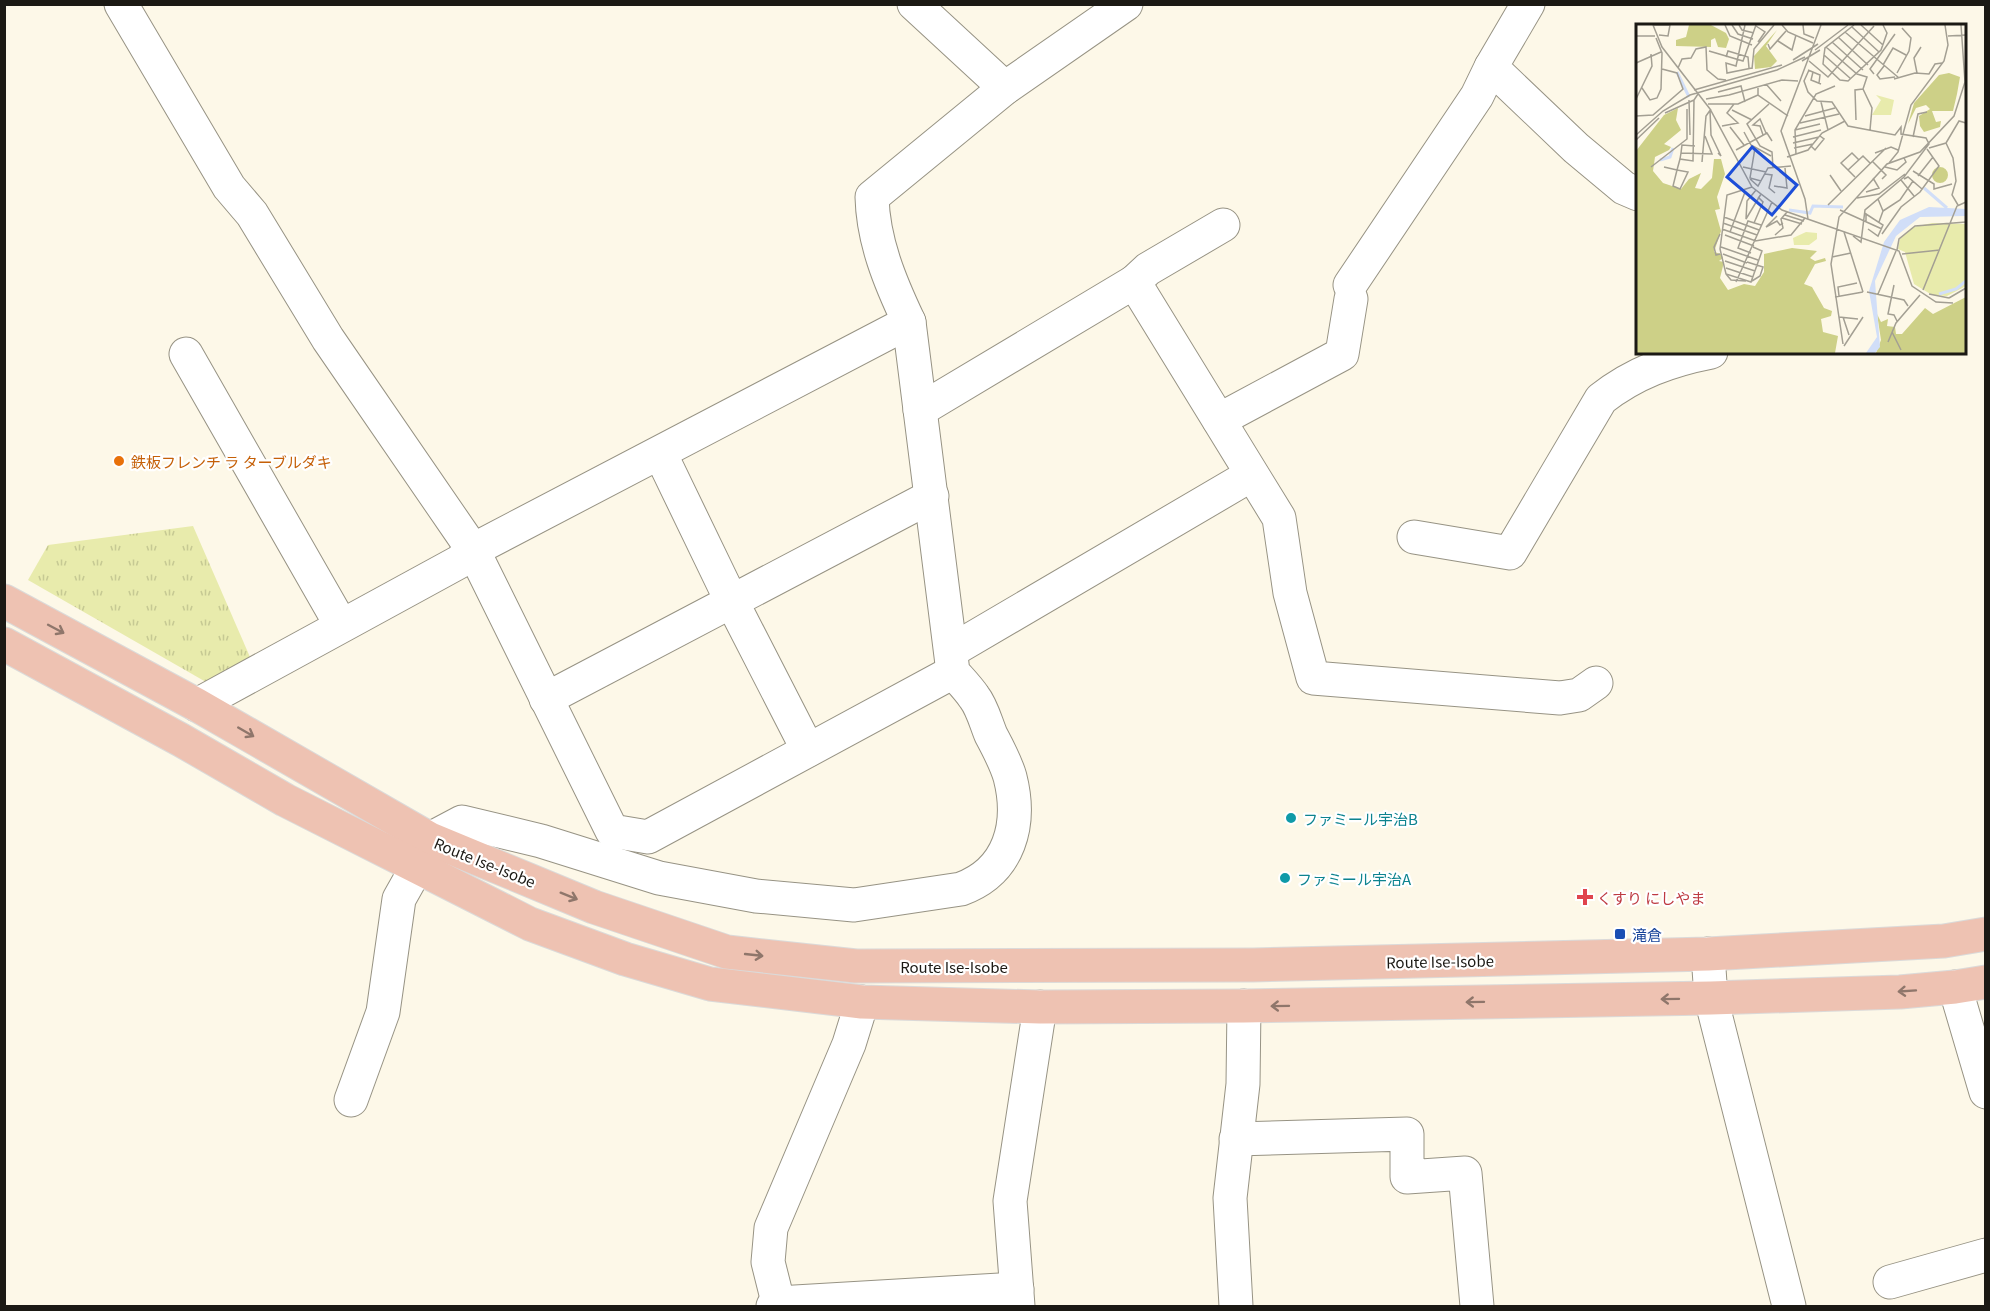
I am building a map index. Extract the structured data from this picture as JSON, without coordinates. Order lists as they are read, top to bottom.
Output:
{
  "streets": {
    "main road": ["Route Ise-Isobe"]
  },
  "places": {
    "other": ["鉄板フレンチ ラ ターブルダキ", "ファミール宇治B", "ファミール宇治A"],
    "health": ["くすり にしやま"],
    "transit": ["滝倉"]
  }
}
